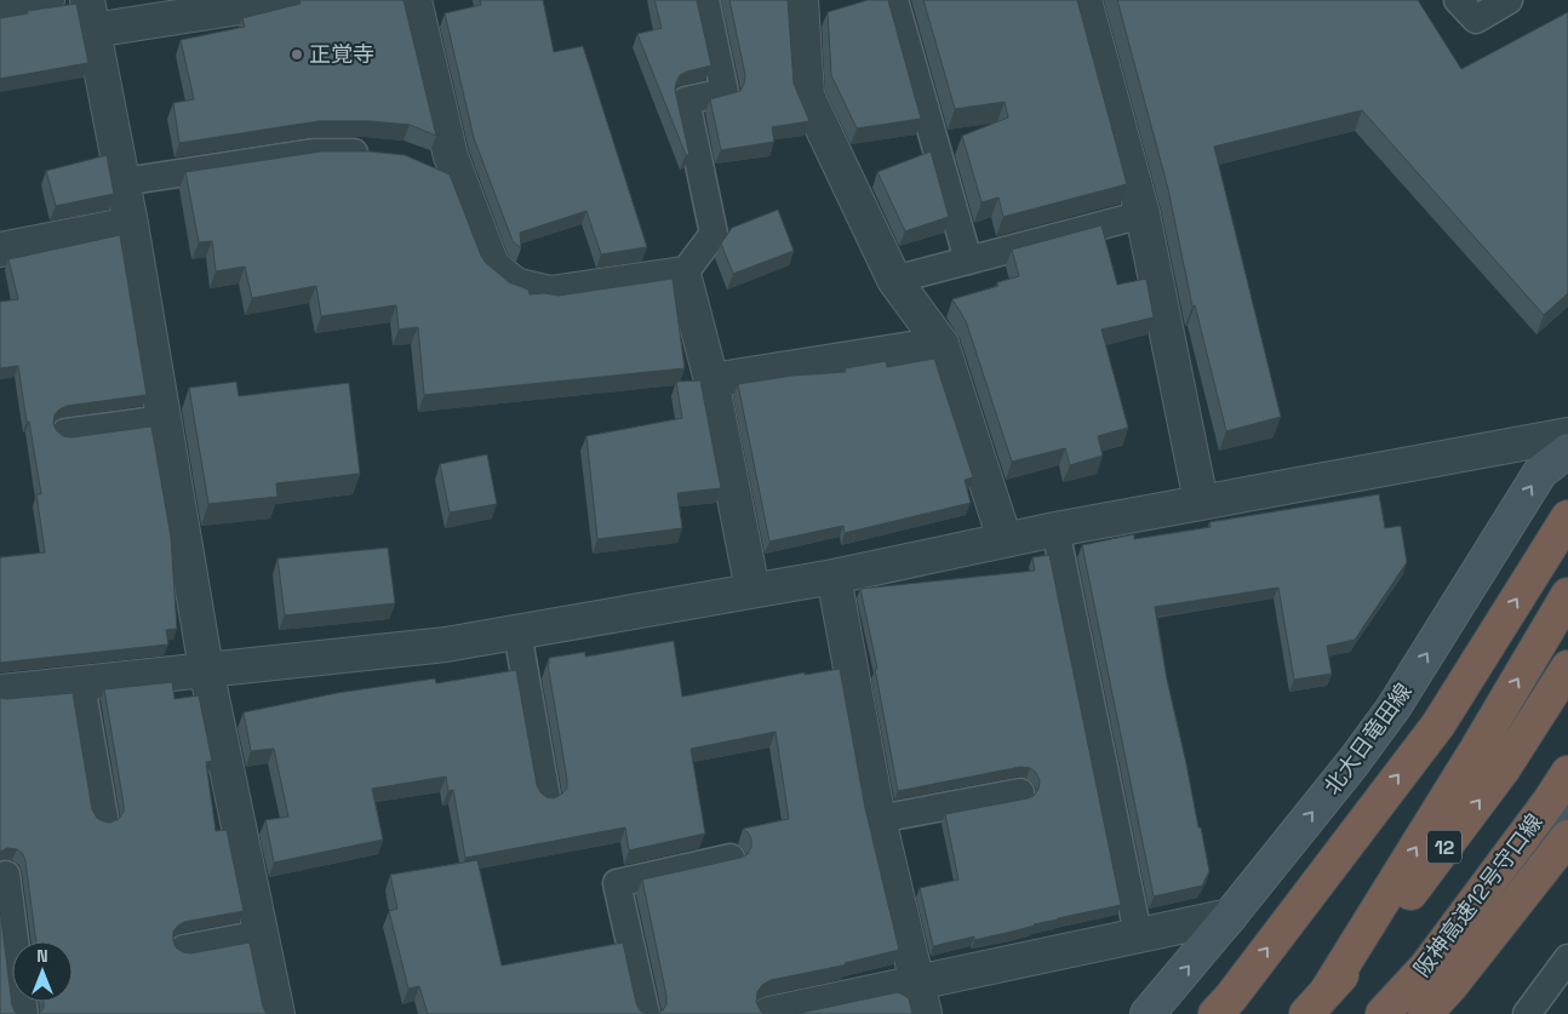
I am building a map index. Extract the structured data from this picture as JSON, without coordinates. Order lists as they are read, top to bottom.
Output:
{
  "streets": {
    "highway": ["12", "阪神高速12号守口線"],
    "main road": ["北大日竜田線"]
  },
  "places": ["正覚寺"],
  "north": "top"
}
